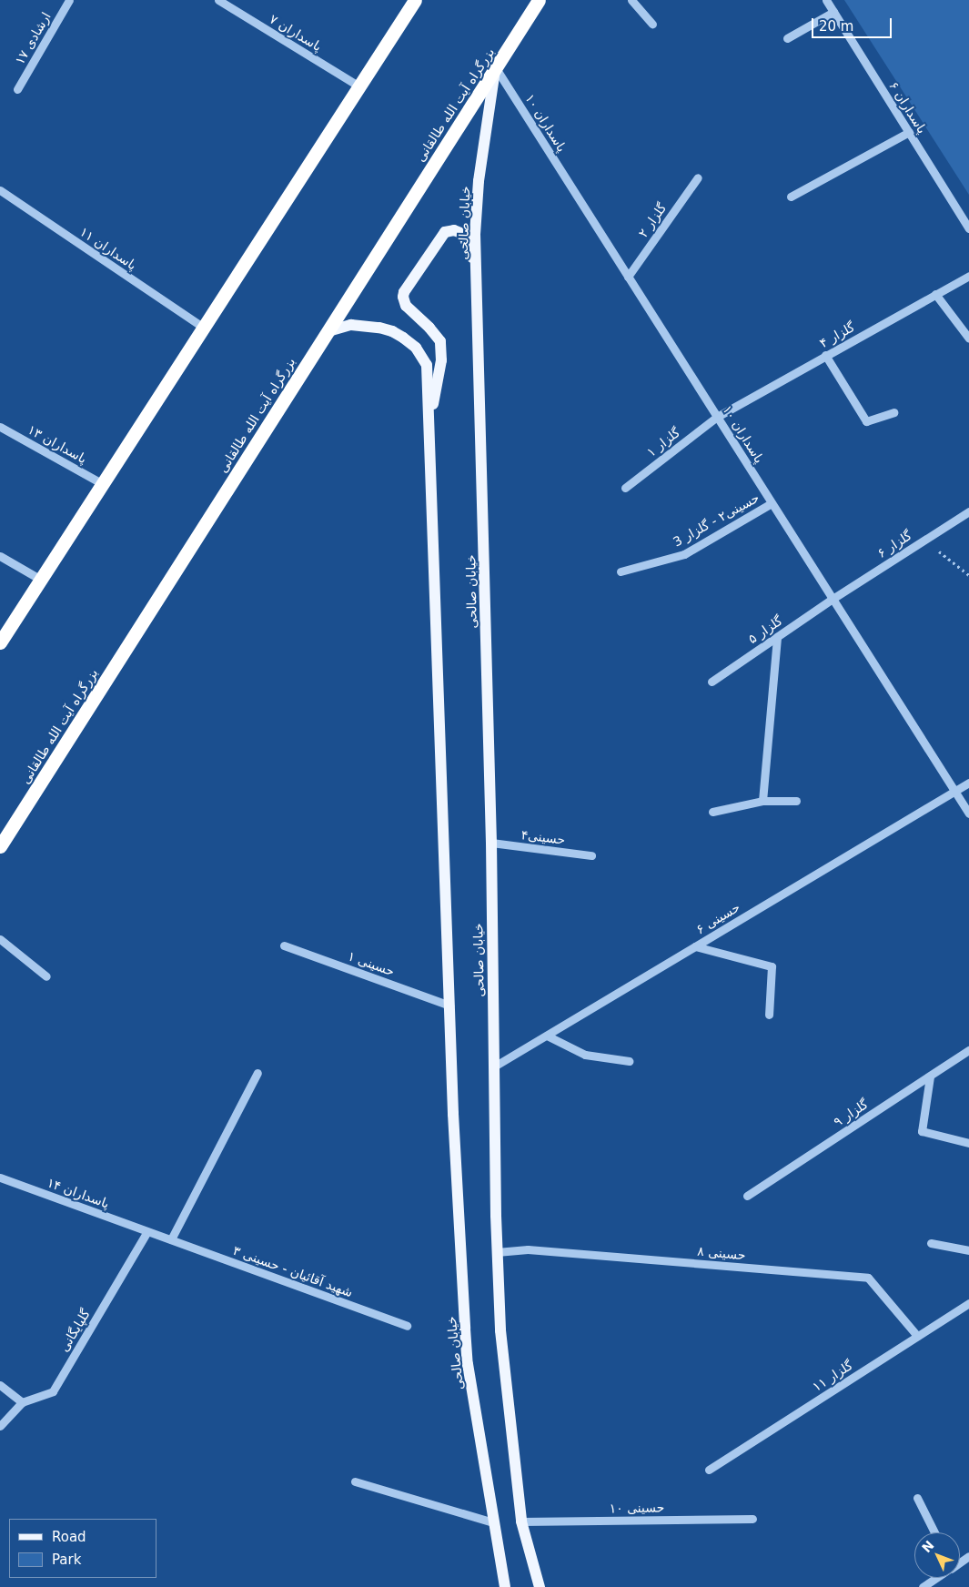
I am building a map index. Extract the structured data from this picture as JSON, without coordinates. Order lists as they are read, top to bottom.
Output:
{
  "streets": {
    "highway": ["بزرگراه آیت الله طالقانی"],
    "main road": ["خیابان صالحی", "خيابان صالحی"],
    "street": [
      "پاسداران ۷",
      "ارشادی ۱۷",
      "پاسداران ۶",
      "پاسداران ١٠",
      "گلزار ۲",
      "پاسداران ١١",
      "گلزار ۴",
      "گلزار ۱",
      "پاسداران ۱۳",
      "حسینی۲ - گلزار 3",
      "گلزار ۶",
      "گلزار ۵",
      "حسینی۴",
      "حسینی ۶",
      "حسینی ۱",
      "گلزار ٩",
      "پاسداران ۱۴",
      "حسینی ۸",
      "شهید آقائیان - حسینی ۳",
      "گلپایگانی",
      "گلزار ١١",
      "حسینی ۱۰"
    ]
  },
  "crossings": [
    ["بزرگراه آیت الله طالقانی", "پاسداران ١٠"],
    ["بزرگراه آیت الله طالقانی", "خیابان صالحی"],
    ["پاسداران ١٠", "گلزار ۲"],
    ["پاسداران ١٠", "خیابان صالحی"],
    ["پاسداران ١٠", "گلزار ۴"],
    ["پاسداران ١٠", "گلزار ۱"],
    ["پاسداران ١٠", "حسینی۲ - گلزار 3"],
    ["پاسداران ١٠", "گلزار ۶"],
    ["پاسداران ١٠", "گلزار ۵"],
    ["پاسداران ١٠", "حسینی ۶"],
    ["خیابان صالحی", "حسینی۴"],
    ["خیابان صالحی", "حسینی ۶"],
    ["خیابان صالحی", "حسینی ۸"],
    ["گلزار ۴", "گلزار ۱"],
    ["گلزار ۶", "گلزار ۵"],
    ["حسینی ۱", "خيابان صالحی"],
    ["پاسداران ۱۴", "شهید آقائیان - حسینی ۳"],
    ["پاسداران ۱۴", "گلپایگانی"],
    ["حسینی ۸", "گلزار ١١"]
  ],
  "legend": ["Road", "Park"],
  "scale_bar": "20 m",
  "north": "top left"
}
